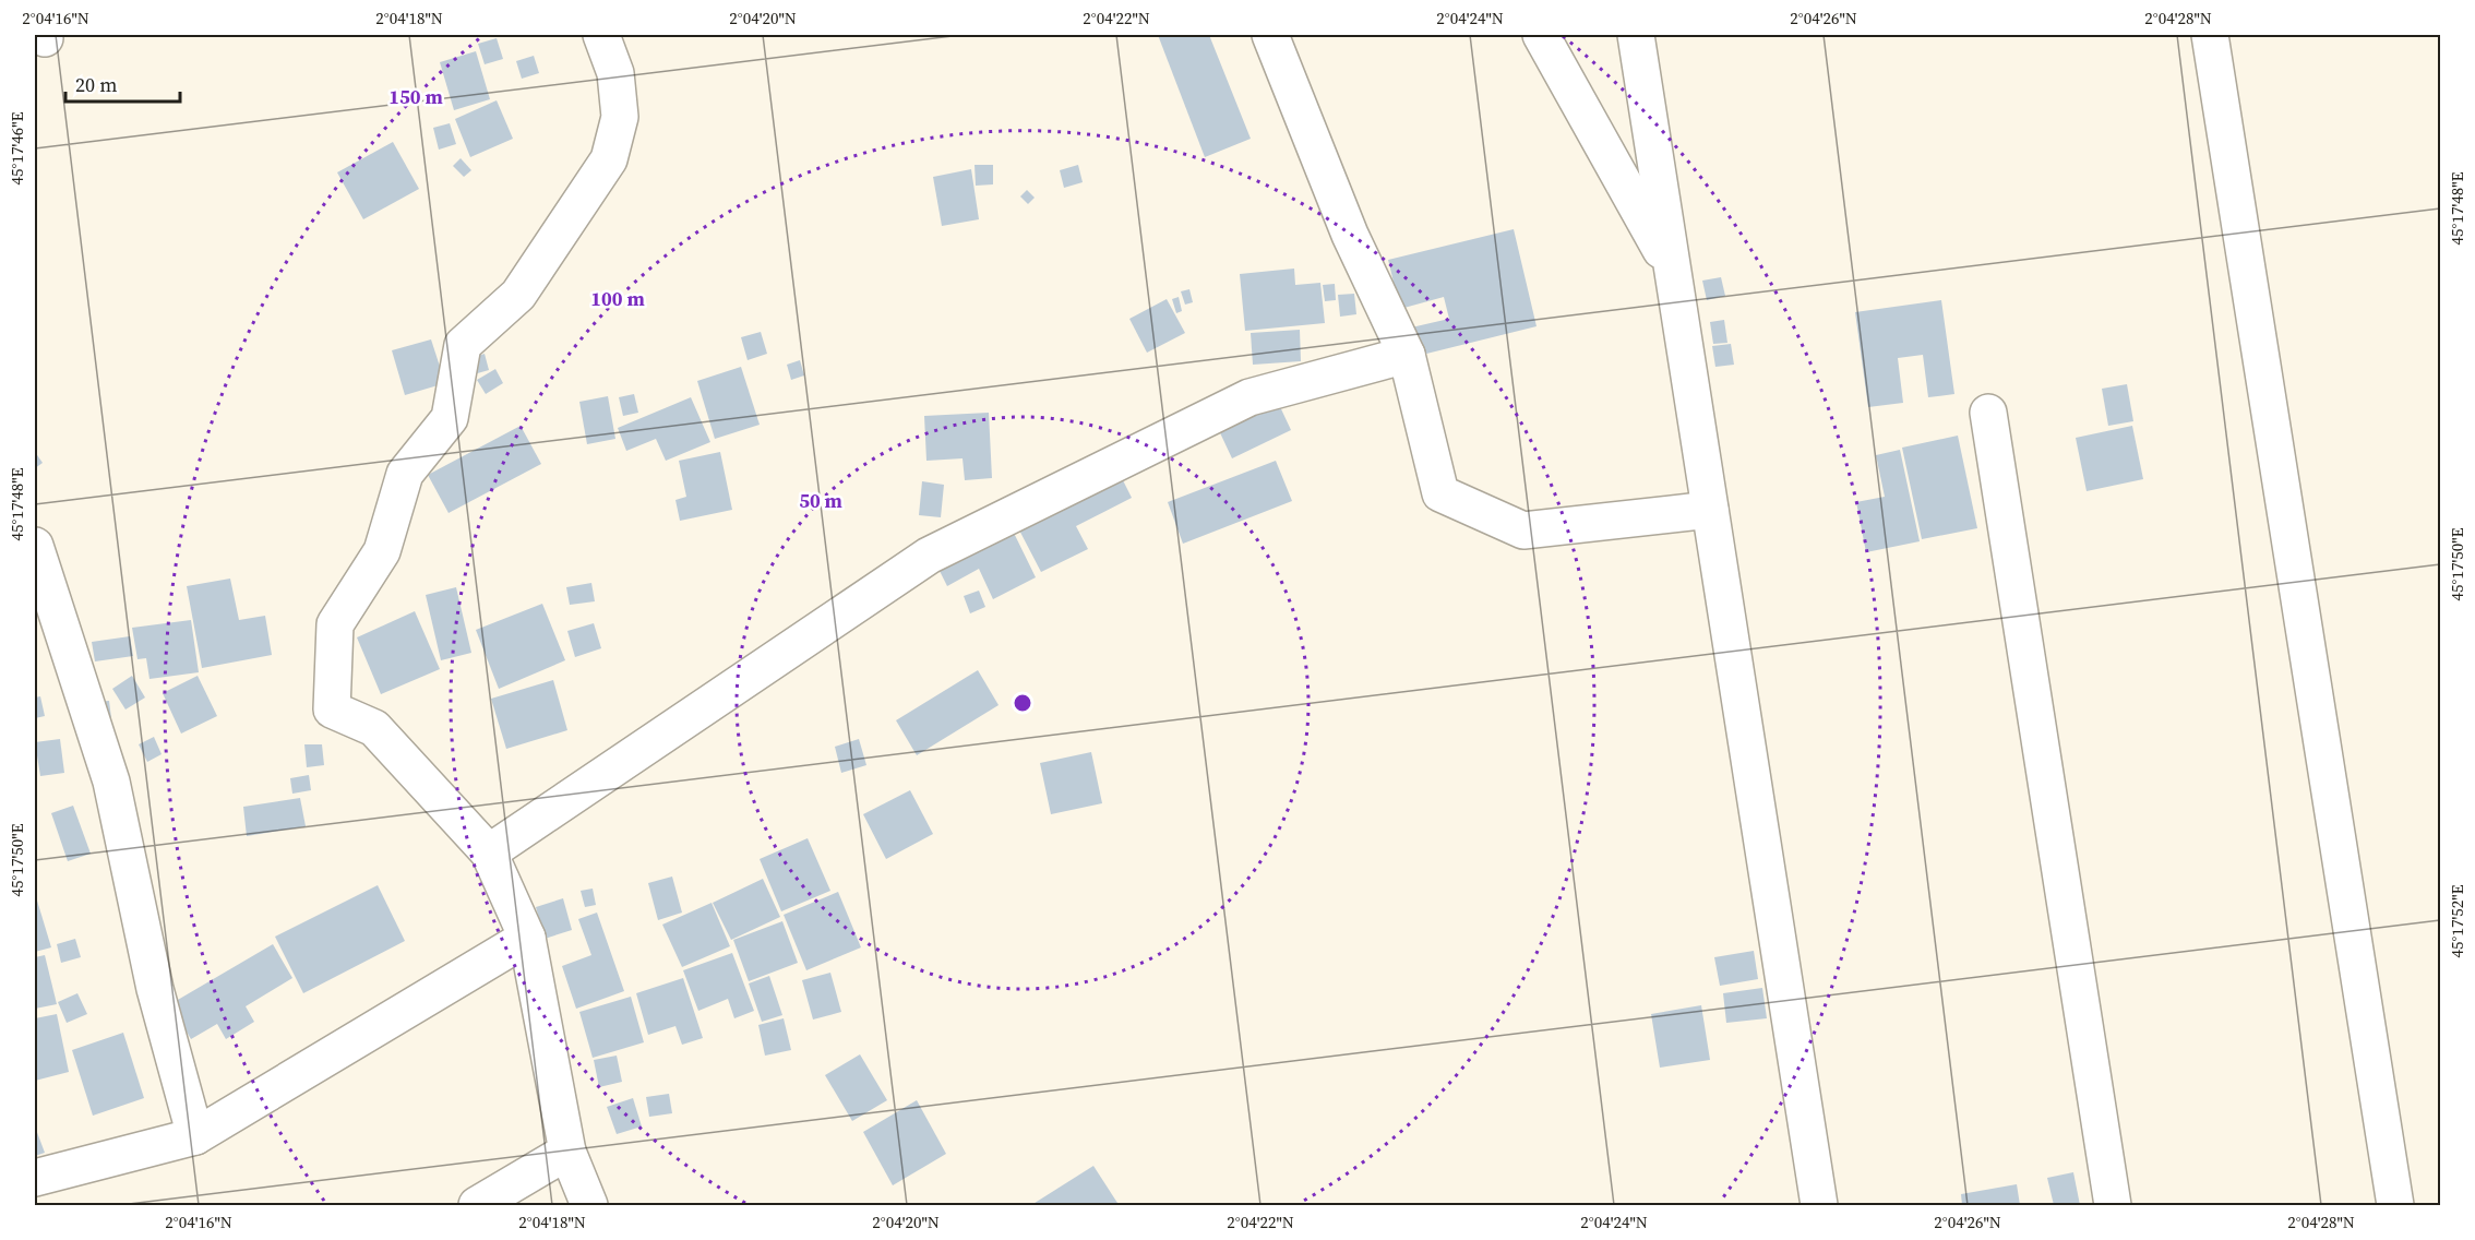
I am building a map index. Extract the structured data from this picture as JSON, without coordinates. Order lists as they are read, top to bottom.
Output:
{
  "scale_bar": "20 m",
  "coordinates": [
    "2°04'16\"N",
    "2°04'18\"N",
    "2°04'20\"N",
    "2°04'22\"N",
    "2°04'24\"N",
    "2°04'26\"N",
    "2°04'28\"N",
    "45°17'46\"E",
    "45°17'48\"E",
    "45°17'50\"E",
    "45°17'52\"E"
  ],
  "rings": ["150 m", "100 m", "50 m"]
}
